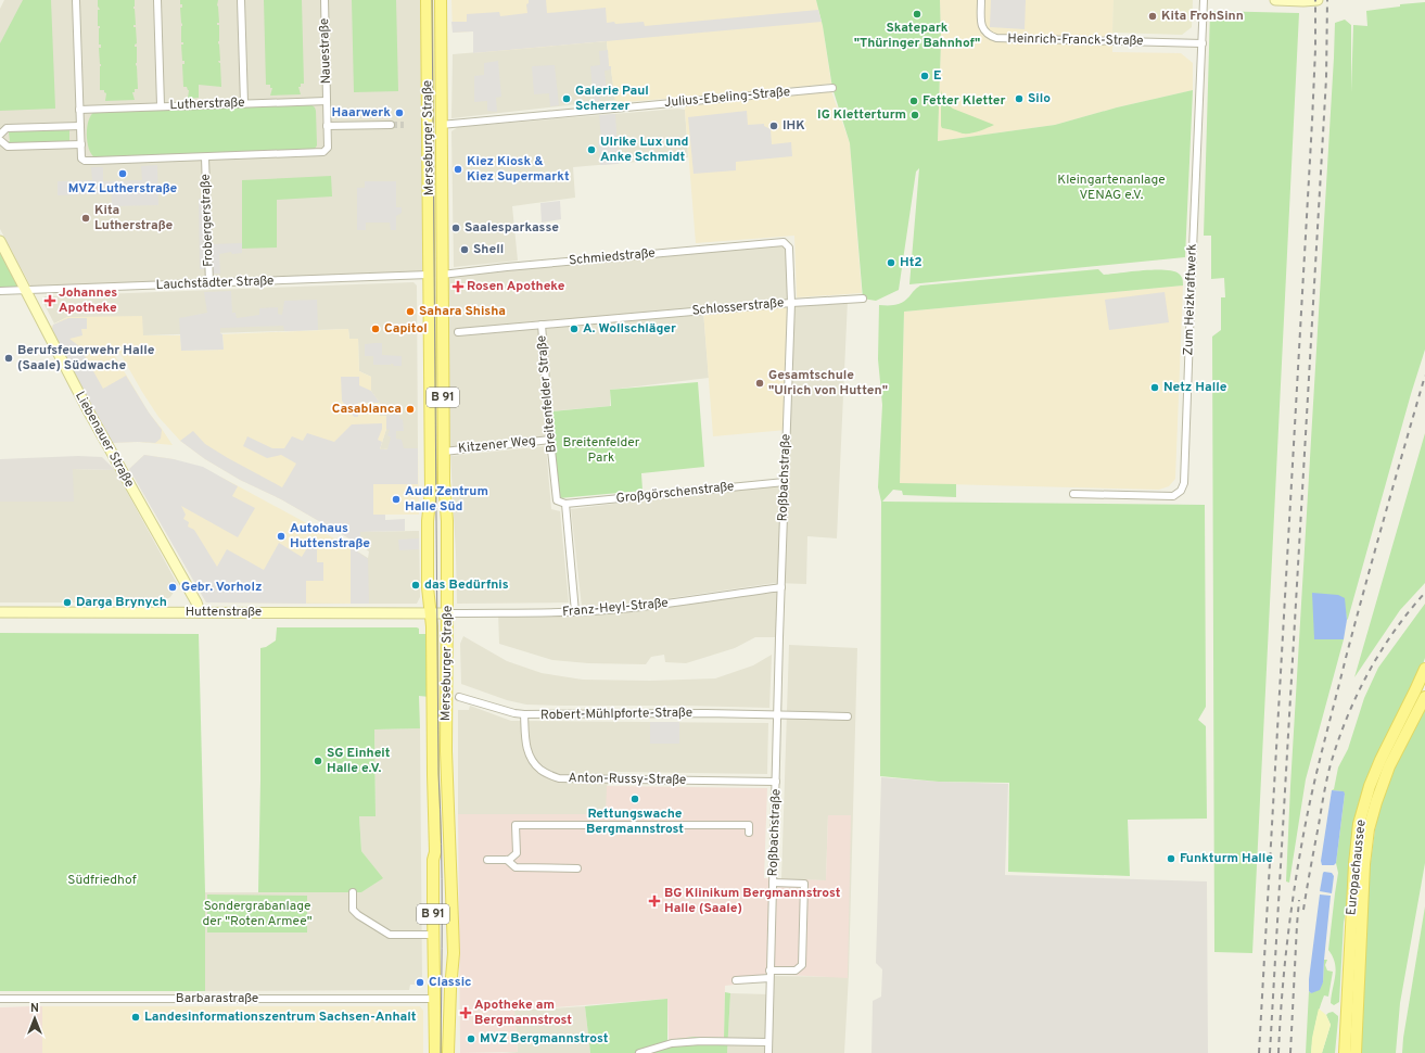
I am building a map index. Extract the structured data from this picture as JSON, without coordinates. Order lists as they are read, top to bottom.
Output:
{
  "streets": {
    "main road": ["Merseburger Straße", "B 91", "Europachaussee"],
    "street": [
      "Heinrich-Franck-Straße",
      "Nauestraße",
      "Julius-Ebeling-Straße",
      "Lutherstraße",
      "Frobergerstraße",
      "Schmiedstraße",
      "Lauchstädter Straße",
      "Zum Heizkraftwerk",
      "Schlosserstraße",
      "Breitenfelder Straße",
      "Liebenauer Straße",
      "Kitzener Weg",
      "Roßbachstraße",
      "Großgörschenstraße",
      "Franz-Heyl-Straße",
      "Huttenstraße",
      "Robert-Mühlpforte-Straße",
      "Anton-Russy-Straße",
      "Barbarastraße"
    ]
  },
  "crossings": [
    ["Heinrich-Franck-Straße", "Zum Heizkraftwerk"],
    ["Nauestraße", "Lutherstraße"],
    ["Julius-Ebeling-Straße", "Merseburger Straße"],
    ["Merseburger Straße", "Schmiedstraße"],
    ["Merseburger Straße", "Lauchstädter Straße"],
    ["Merseburger Straße", "Kitzener Weg"],
    ["Merseburger Straße", "Franz-Heyl-Straße"],
    ["Merseburger Straße", "Huttenstraße"],
    ["Merseburger Straße", "Barbarastraße"],
    ["Frobergerstraße", "Lauchstädter Straße"],
    ["Schmiedstraße", "Roßbachstraße"],
    ["Lauchstädter Straße", "Liebenauer Straße"],
    ["Schlosserstraße", "Breitenfelder Straße"],
    ["Schlosserstraße", "Roßbachstraße"],
    ["Breitenfelder Straße", "Kitzener Weg"],
    ["Breitenfelder Straße", "Großgörschenstraße"],
    ["Breitenfelder Straße", "Franz-Heyl-Straße"],
    ["Liebenauer Straße", "Huttenstraße"],
    ["Roßbachstraße", "Großgörschenstraße"],
    ["Roßbachstraße", "Franz-Heyl-Straße"],
    ["Roßbachstraße", "Robert-Mühlpforte-Straße"],
    ["Roßbachstraße", "Anton-Russy-Straße"],
    ["Franz-Heyl-Straße", "Huttenstraße"],
    ["Robert-Mühlpforte-Straße", "Anton-Russy-Straße"]
  ],
  "parks": [
    "Kleingartenanlage VENAG e.V.",
    "Breitenfelder Park",
    "Südfriedhof",
    "Sondergrabanlage der \"Roten Armee\""
  ],
  "places": {
    "other": [
      "Skatepark \"Thüringer Bahnhof\"",
      "Kita FrohSinn",
      "E",
      "Galerie Paul Scherzer",
      "Silo",
      "Fetter Kletter",
      "Haarwerk",
      "IG Kletterturm",
      "IHK",
      "Ulrike Lux und Anke Schmidt",
      "Kiez Kiosk & Kiez Supermarkt",
      "MVZ Lutherstraße",
      "Kita Lutherstraße",
      "Saalesparkasse",
      "Shell",
      "Ht2",
      "Sahara Shisha",
      "Capitol",
      "A. Wollschläger",
      "Berufsfeuerwehr Halle (Saale) Südwache",
      "Gesamtschule \"Ulrich von Hutten\"",
      "Netz Halle",
      "Casablanca",
      "Audi Zentrum Halle Süd",
      "Autohaus Huttenstraße",
      "das Bedürfnis",
      "Gebr. Vorholz",
      "Darga Brynych",
      "SG Einheit Halle e.V.",
      "Rettungswache Bergmannstrost",
      "Funkturm Halle",
      "Classic",
      "Landesinformationszentrum Sachsen-Anhalt",
      "MVZ Bergmannstrost"
    ],
    "health": [
      "Rosen Apotheke",
      "Johannes Apotheke",
      "BG Klinikum Bergmannstrost Halle (Saale)",
      "Apotheke am Bergmannstrost"
    ]
  },
  "north": "top"
}
